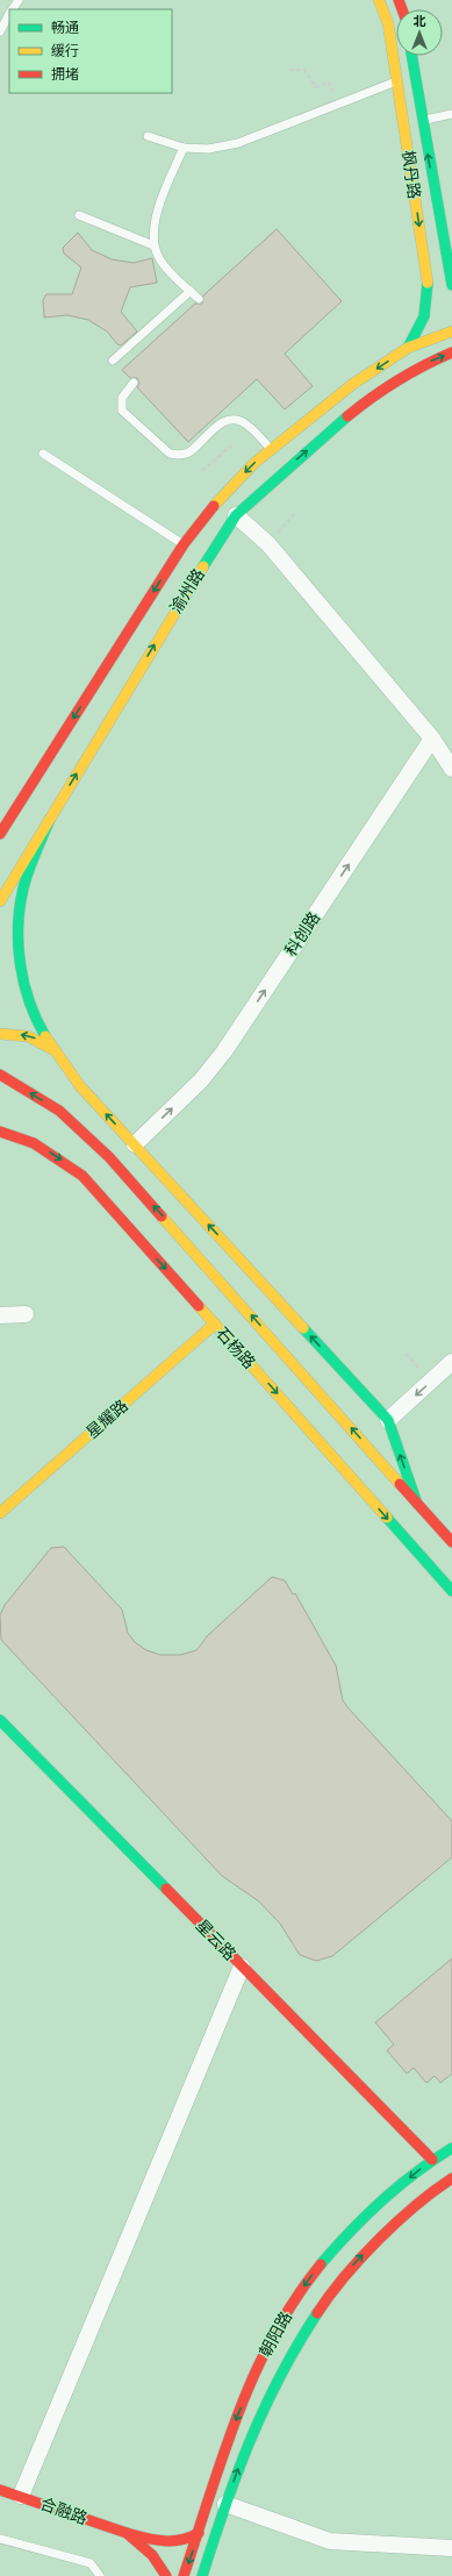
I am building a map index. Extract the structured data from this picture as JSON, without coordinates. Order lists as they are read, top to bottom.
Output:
{
  "streets": {
    "main road": [
      "枫丹路",
      "渝州路",
      "石杨路",
      "星耀路",
      "星云路",
      "朝阳路",
      "合融路"
    ],
    "street": ["科创路"]
  },
  "crossings": [
    ["枫丹路", "渝州路"],
    ["石杨路", "星耀路"],
    ["星云路", "朝阳路"],
    ["朝阳路", "合融路"]
  ],
  "one_way": ["科创路"],
  "legend": ["畅通", "缓行", "拥堵"],
  "north": "top"
}
